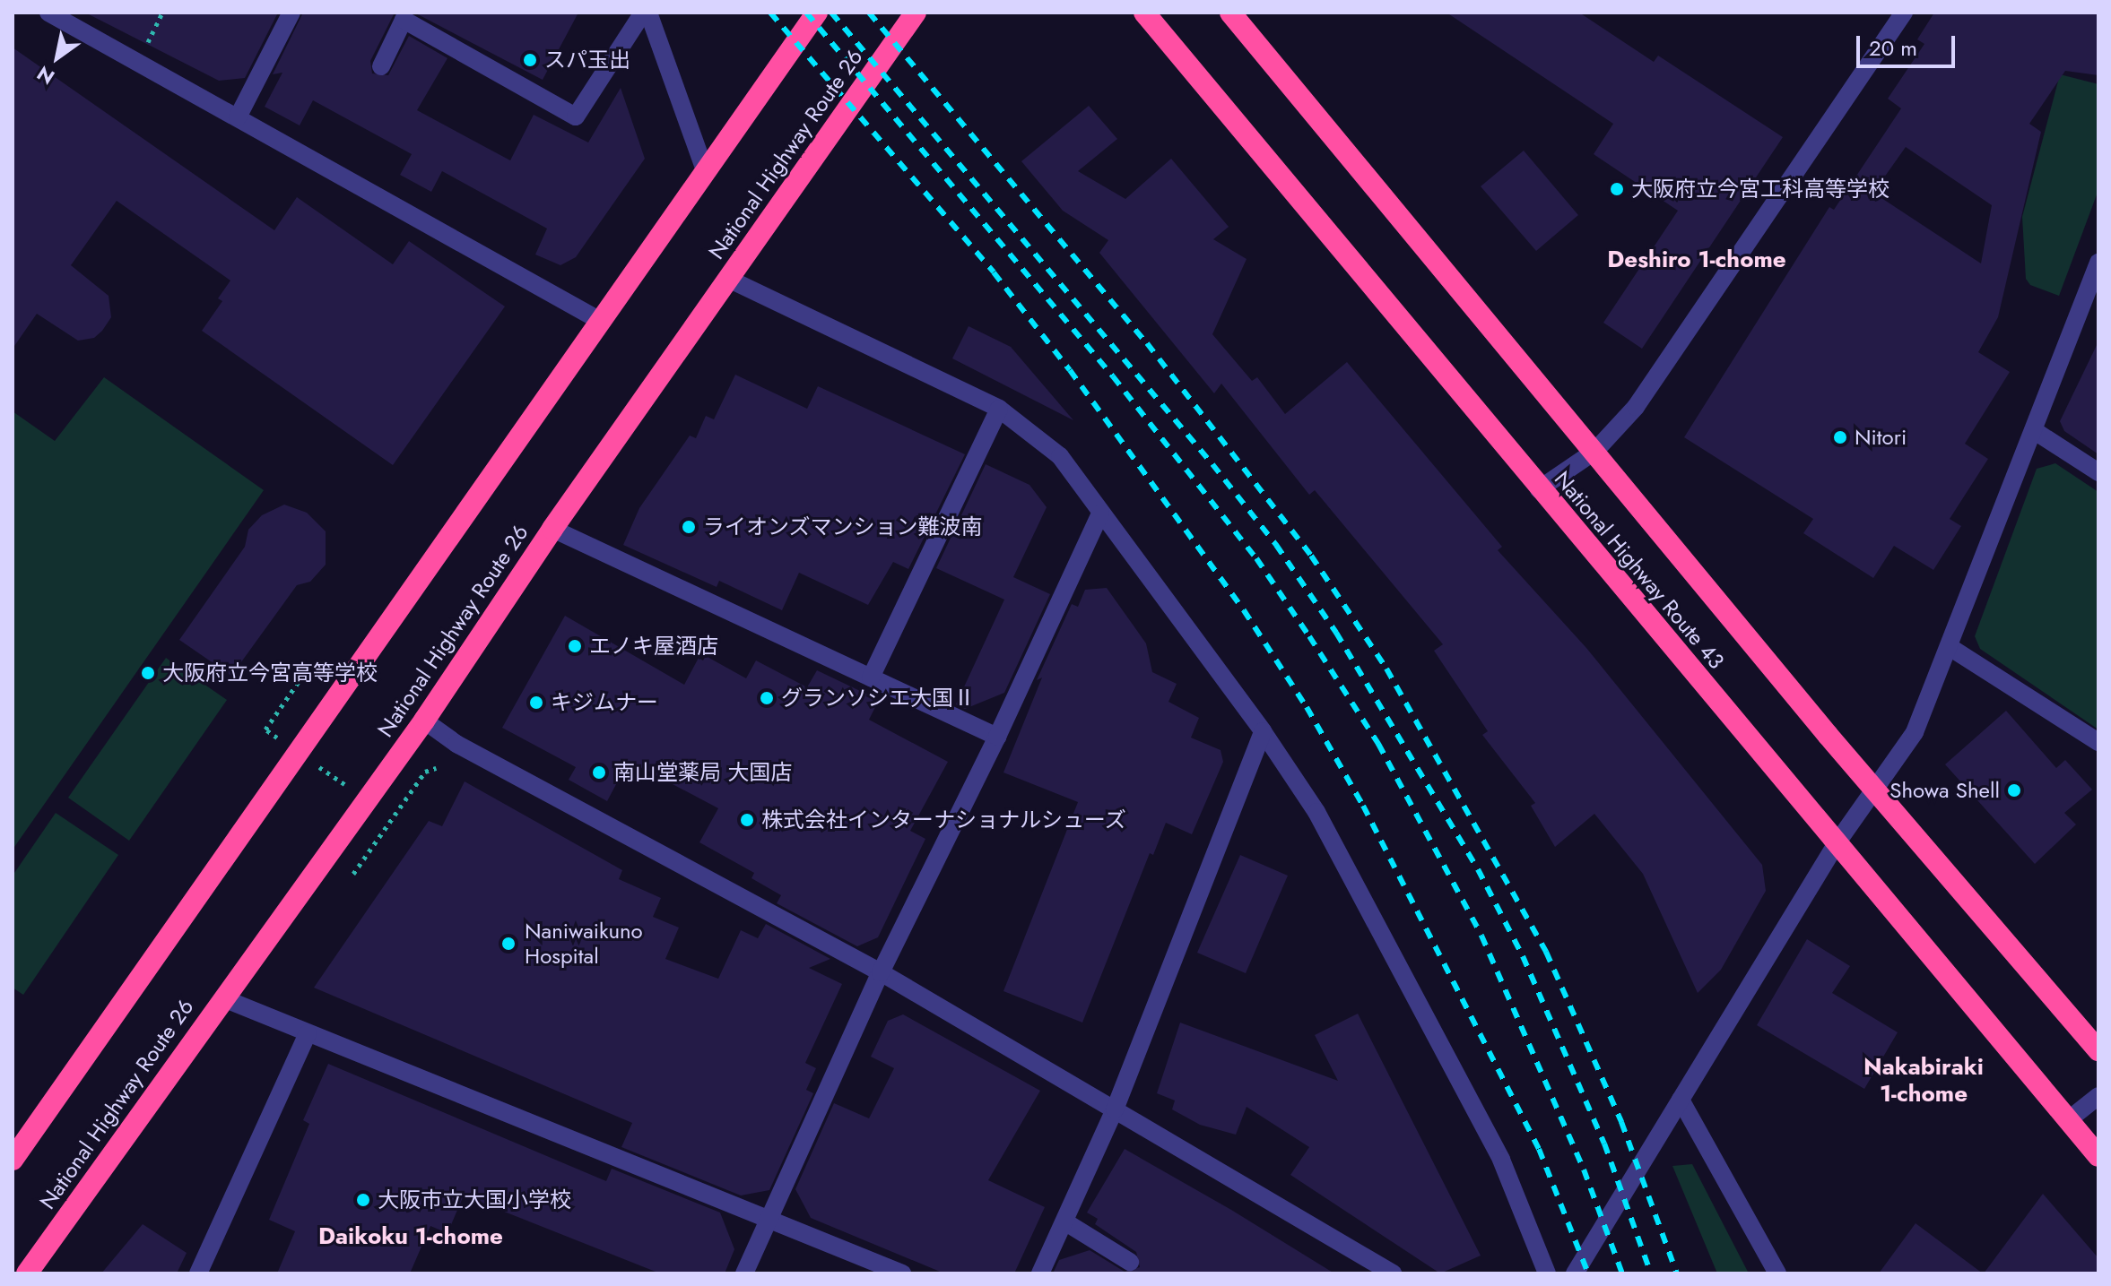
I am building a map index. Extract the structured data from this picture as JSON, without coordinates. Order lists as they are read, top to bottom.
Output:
{
  "streets": {
    "highway": ["National Highway Route 26", "National Highway Route 43"]
  },
  "districts": ["Deshiro 1-chome", "Nakabiraki 1-chome", "Daikoku 1-chome"],
  "places": [
    "スパ玉出",
    "大阪府立今宮工科高等学校",
    "Nitori",
    "ライオンズマンション難波南",
    "エノキ屋酒店",
    "大阪府立今宮高等学校",
    "グランソシエ大国Ⅱ",
    "キジムナー",
    "南山堂薬局 大国店",
    "Showa Shell",
    "株式会社インターナショナルシューズ",
    "Naniwaikuno Hospital",
    "大阪市立大国小学校"
  ],
  "scale_bar": "20 m",
  "north": "bottom left"
}
